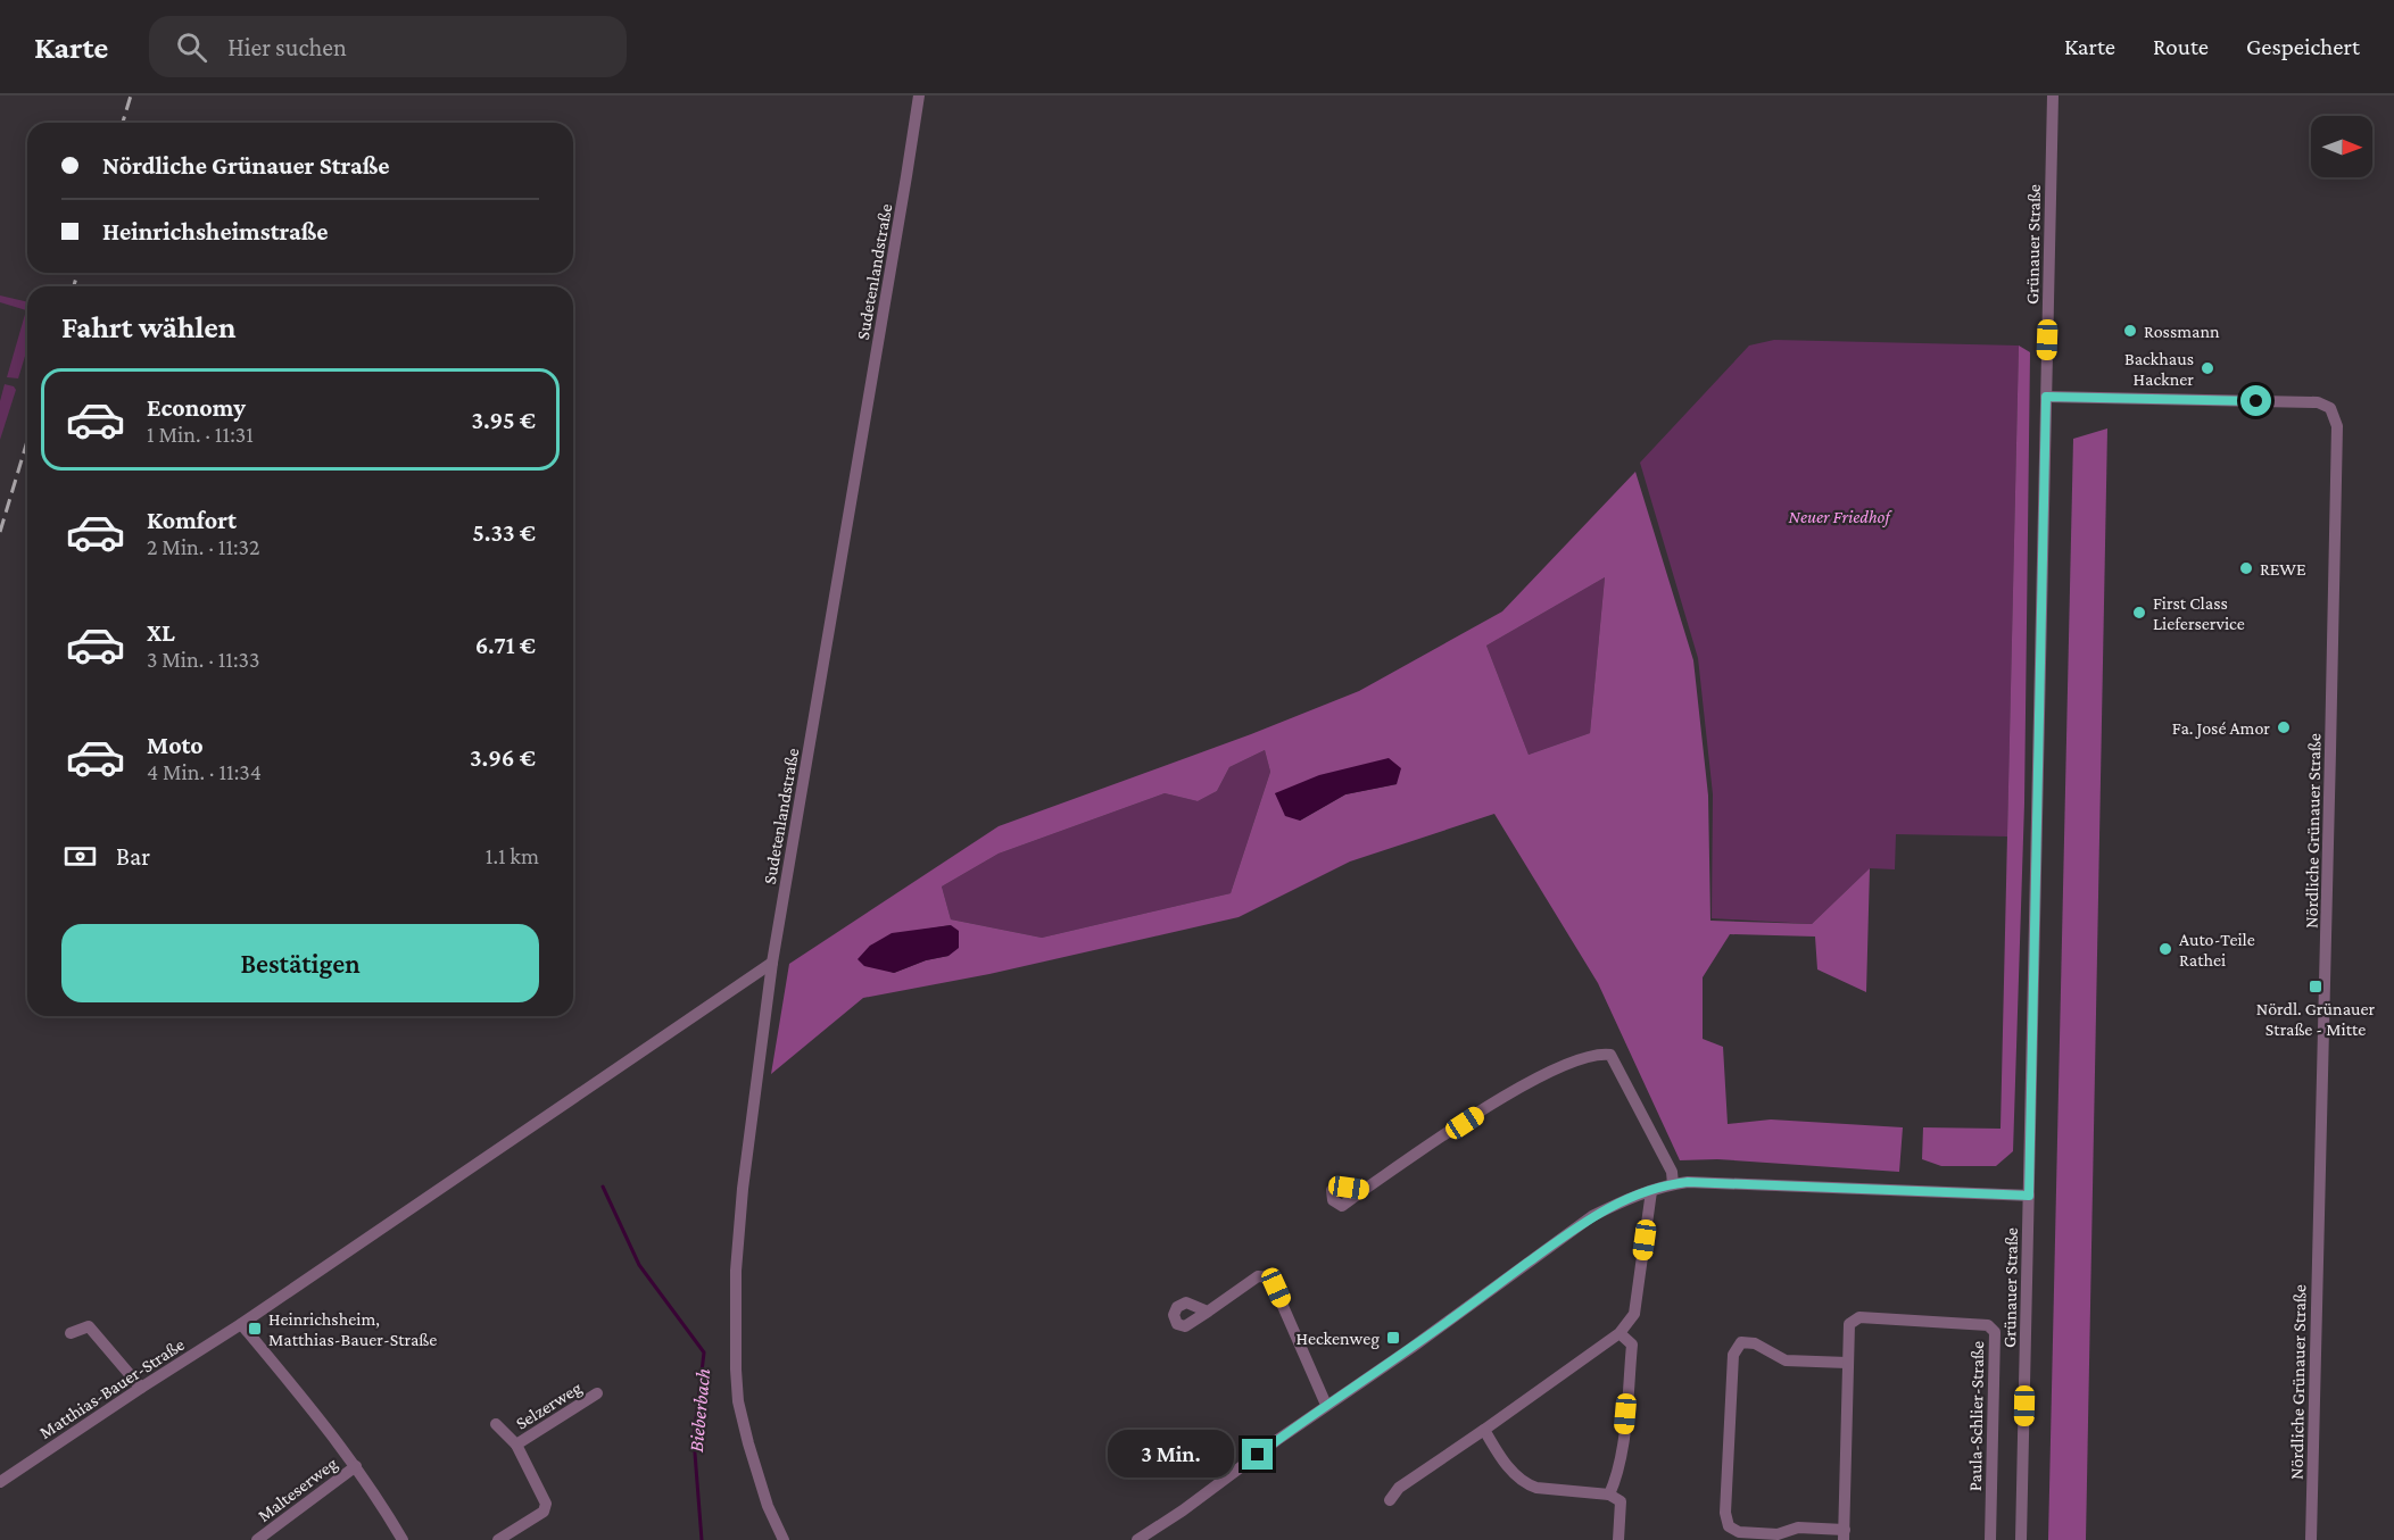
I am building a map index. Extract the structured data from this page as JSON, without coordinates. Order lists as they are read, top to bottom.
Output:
{
  "streets": {
    "street": [
      "Grünauer Straße",
      "Sudetenlandstraße",
      "Nördliche Grünauer Straße",
      "Matthias-Bauer-Straße",
      "Selzerweg",
      "Paula-Schlier-Straße",
      "Malteserweg"
    ]
  },
  "crossings": [
    ["Grünauer Straße", "Nördliche Grünauer Straße"],
    ["Sudetenlandstraße", "Matthias-Bauer-Straße"]
  ],
  "water": ["Bieberbach"],
  "parks": ["Neuer Friedhof"],
  "places": {
    "other": [
      "Rossmann",
      "Backhaus Hackner",
      "REWE",
      "First Class Lieferservice",
      "Fa. José Amor",
      "Auto-Teile Rathei"
    ],
    "transit": ["Nördl. Grünauer Straße - Mitte", "Heinrichsheim, Matthias-Bauer-Straße", "Heckenweg"]
  },
  "north": "right",
  "page": {
    "header": "Karte",
    "search": "Hier suchen",
    "nav": ["Karte", "Route", "Gespeichert"],
    "banner": ["Nördliche Grünauer Straße", "Heinrichsheimstraße"],
    "heading": "Fahrt wählen",
    "list": [
      {
        "name": "Economy",
        "note": "1 Min. · 11:31",
        "value": "3.95 €"
      },
      {
        "name": "Komfort",
        "note": "2 Min. · 11:32",
        "value": "5.33 €"
      },
      {
        "name": "XL",
        "note": "3 Min. · 11:33",
        "value": "6.71 €"
      },
      {
        "name": "Moto",
        "note": "4 Min. · 11:34",
        "value": "3.96 €"
      }
    ],
    "pay": ["Bar", "1.1 km"],
    "buttons": "Bestätigen",
    "bubble": "3 Min."
  }
}
